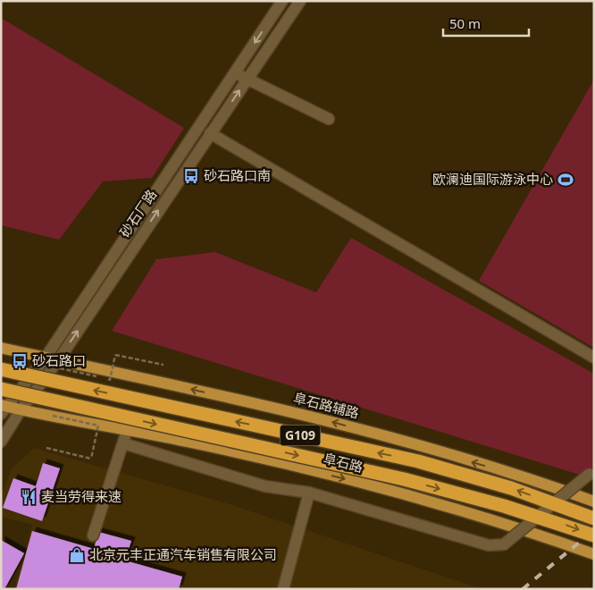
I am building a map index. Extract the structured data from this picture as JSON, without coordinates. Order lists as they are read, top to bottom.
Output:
{
  "streets": {
    "highway": ["G109", "阜石路"],
    "main road": ["阜石路辅路"],
    "street": ["砂石厂路"]
  },
  "crossings": [
    ["砂石厂路", "阜石路辅路"],
    ["砂石厂路", "阜石路"]
  ],
  "one_way": ["阜石路辅路"],
  "places": {
    "bus stop": ["砂石路口南", "砂石路口"],
    "sports": ["欧澜迪国际游泳中心"],
    "restaurant": ["麦当劳得来速"],
    "shop": ["北京元丰正通汽车销售有限公司"]
  },
  "scale_bar": "50 m"
}
